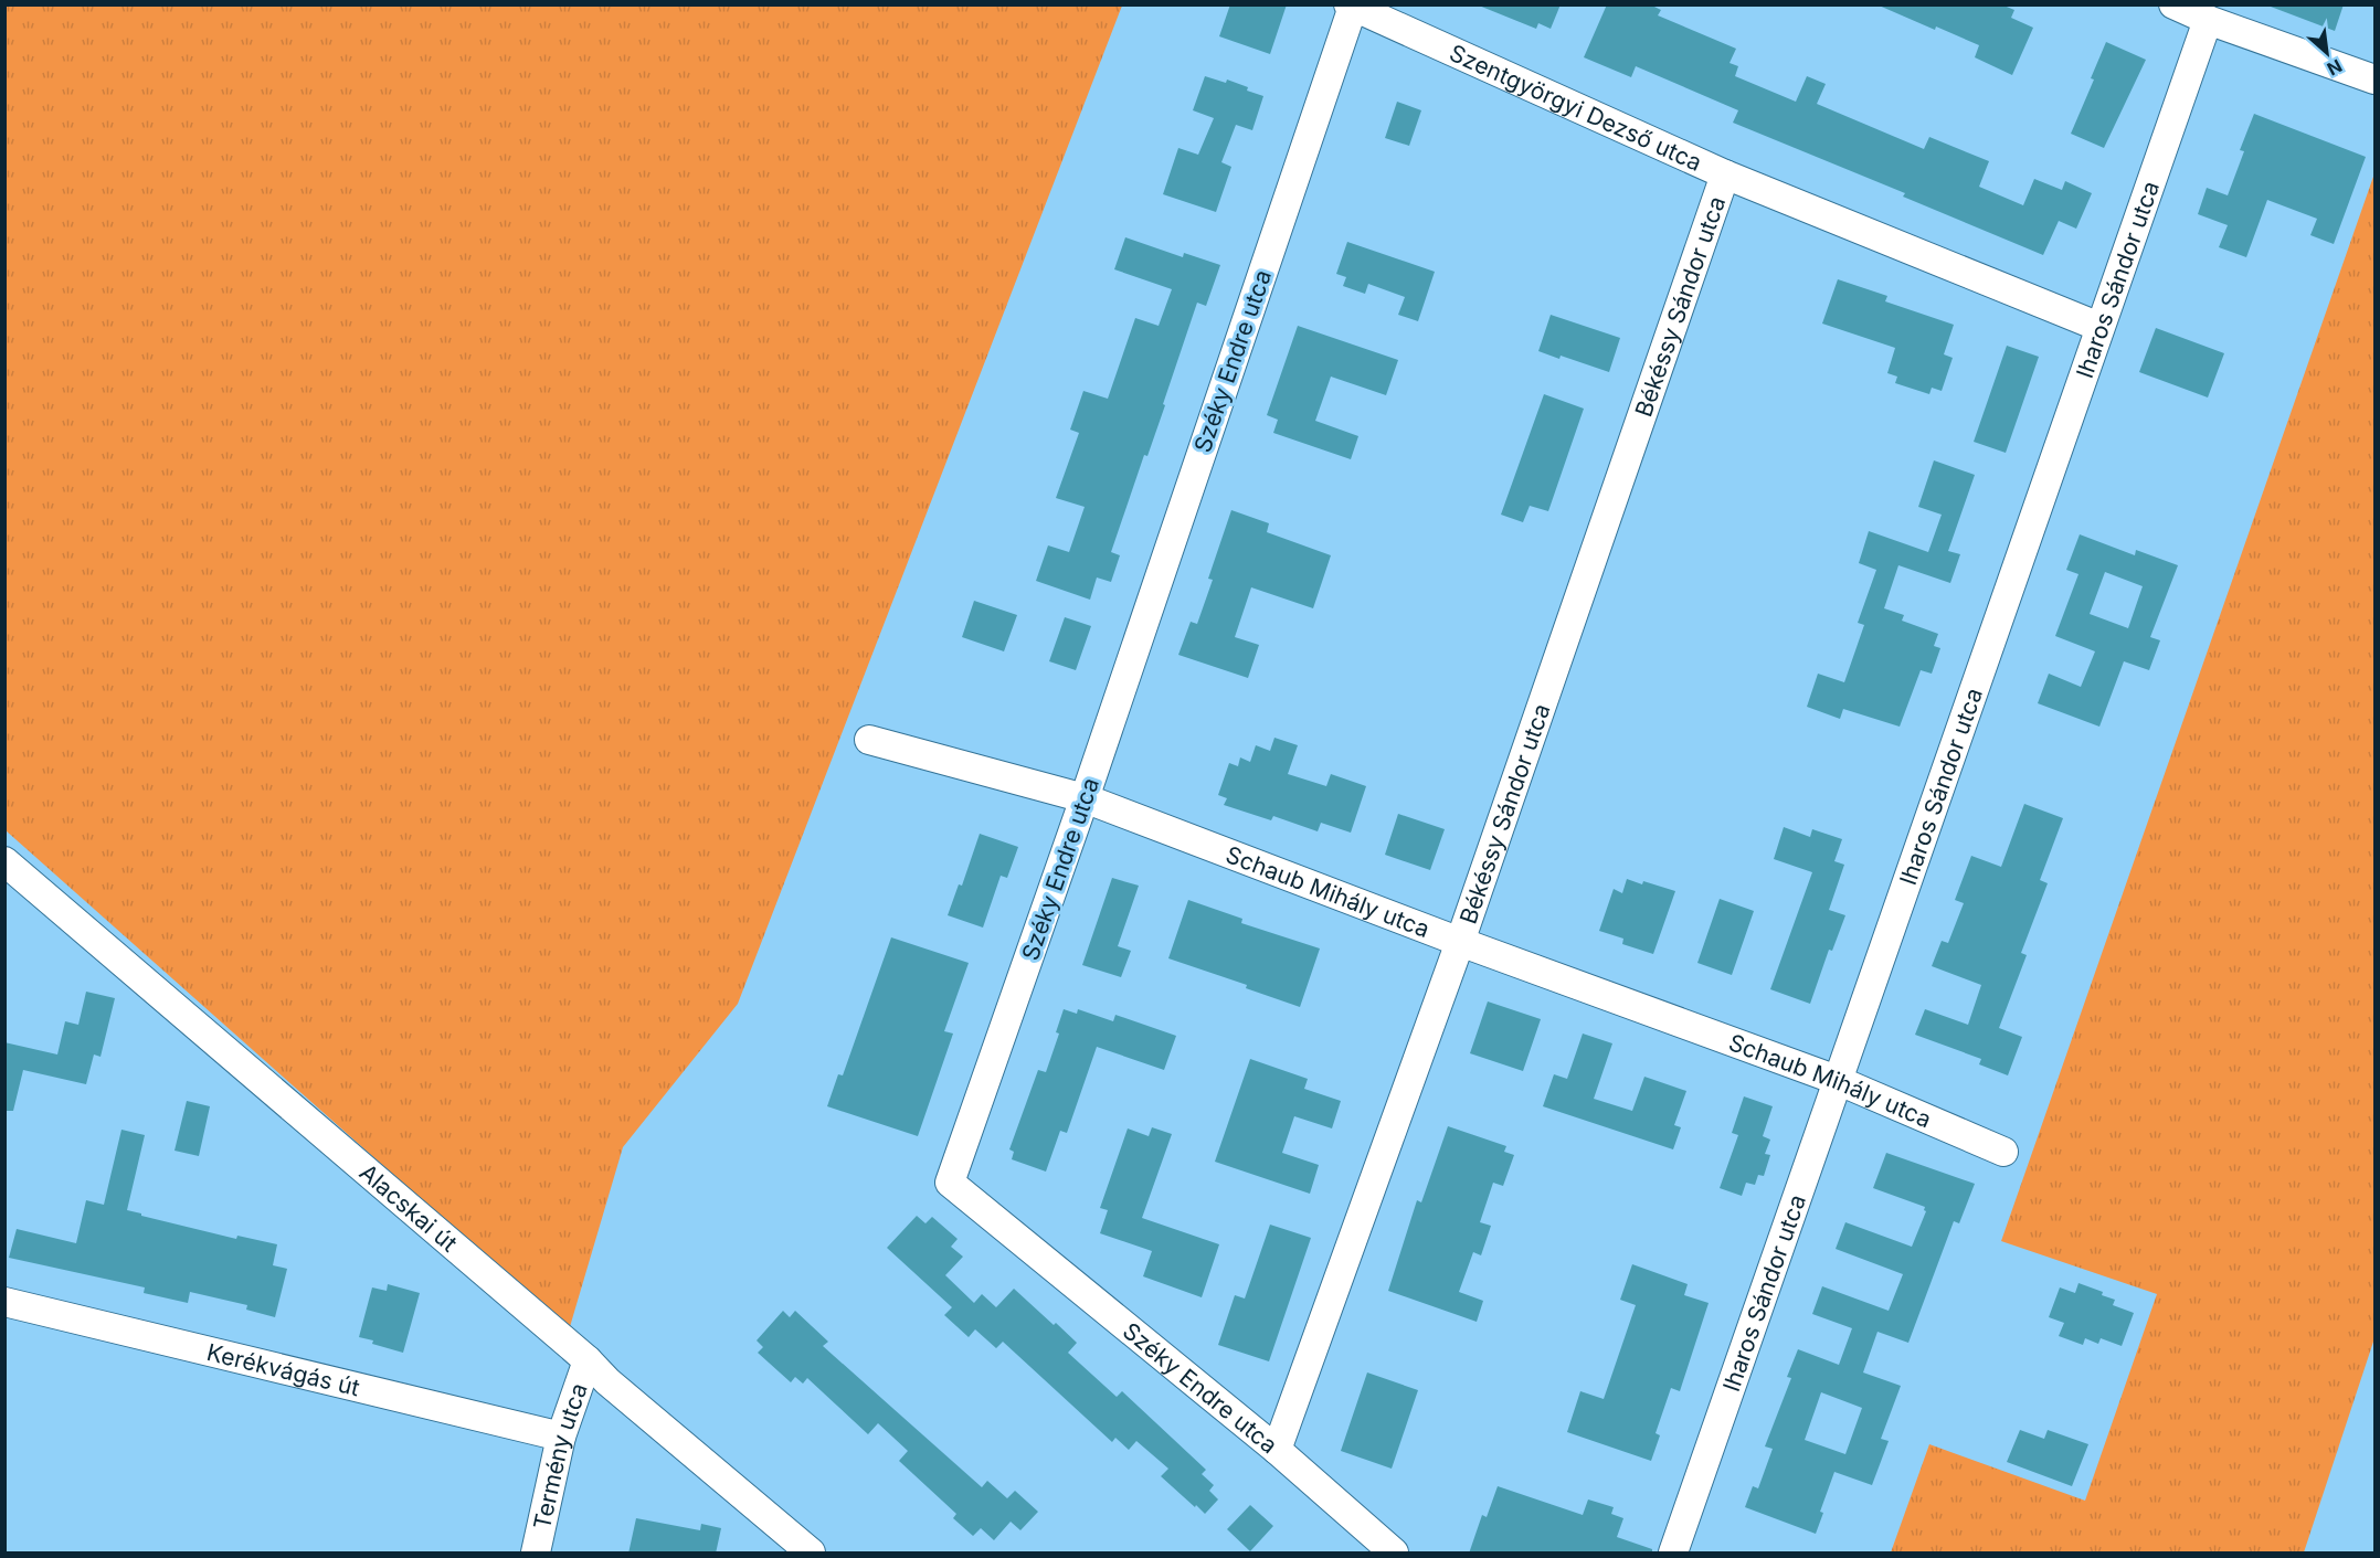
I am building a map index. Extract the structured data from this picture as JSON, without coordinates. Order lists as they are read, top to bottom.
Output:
{
  "streets": {
    "street": [
      "Szentgyörgyi Dezső utca",
      "Iharos Sándor utca",
      "Békéssy Sándor utca",
      "Széky Endre utca",
      "Schaub Mihály utca",
      "Alacskai út",
      "Kerékvágás út",
      "Termény utca"
    ]
  },
  "crossings": [
    ["Szentgyörgyi Dezső utca", "Iharos Sándor utca"],
    ["Szentgyörgyi Dezső utca", "Békéssy Sándor utca"],
    ["Szentgyörgyi Dezső utca", "Széky Endre utca"],
    ["Iharos Sándor utca", "Schaub Mihály utca"],
    ["Békéssy Sándor utca", "Széky Endre utca"],
    ["Békéssy Sándor utca", "Schaub Mihály utca"],
    ["Széky Endre utca", "Schaub Mihály utca"],
    ["Alacskai út", "Termény utca"],
    ["Kerékvágás út", "Termény utca"]
  ],
  "north": "bottom right"
}
